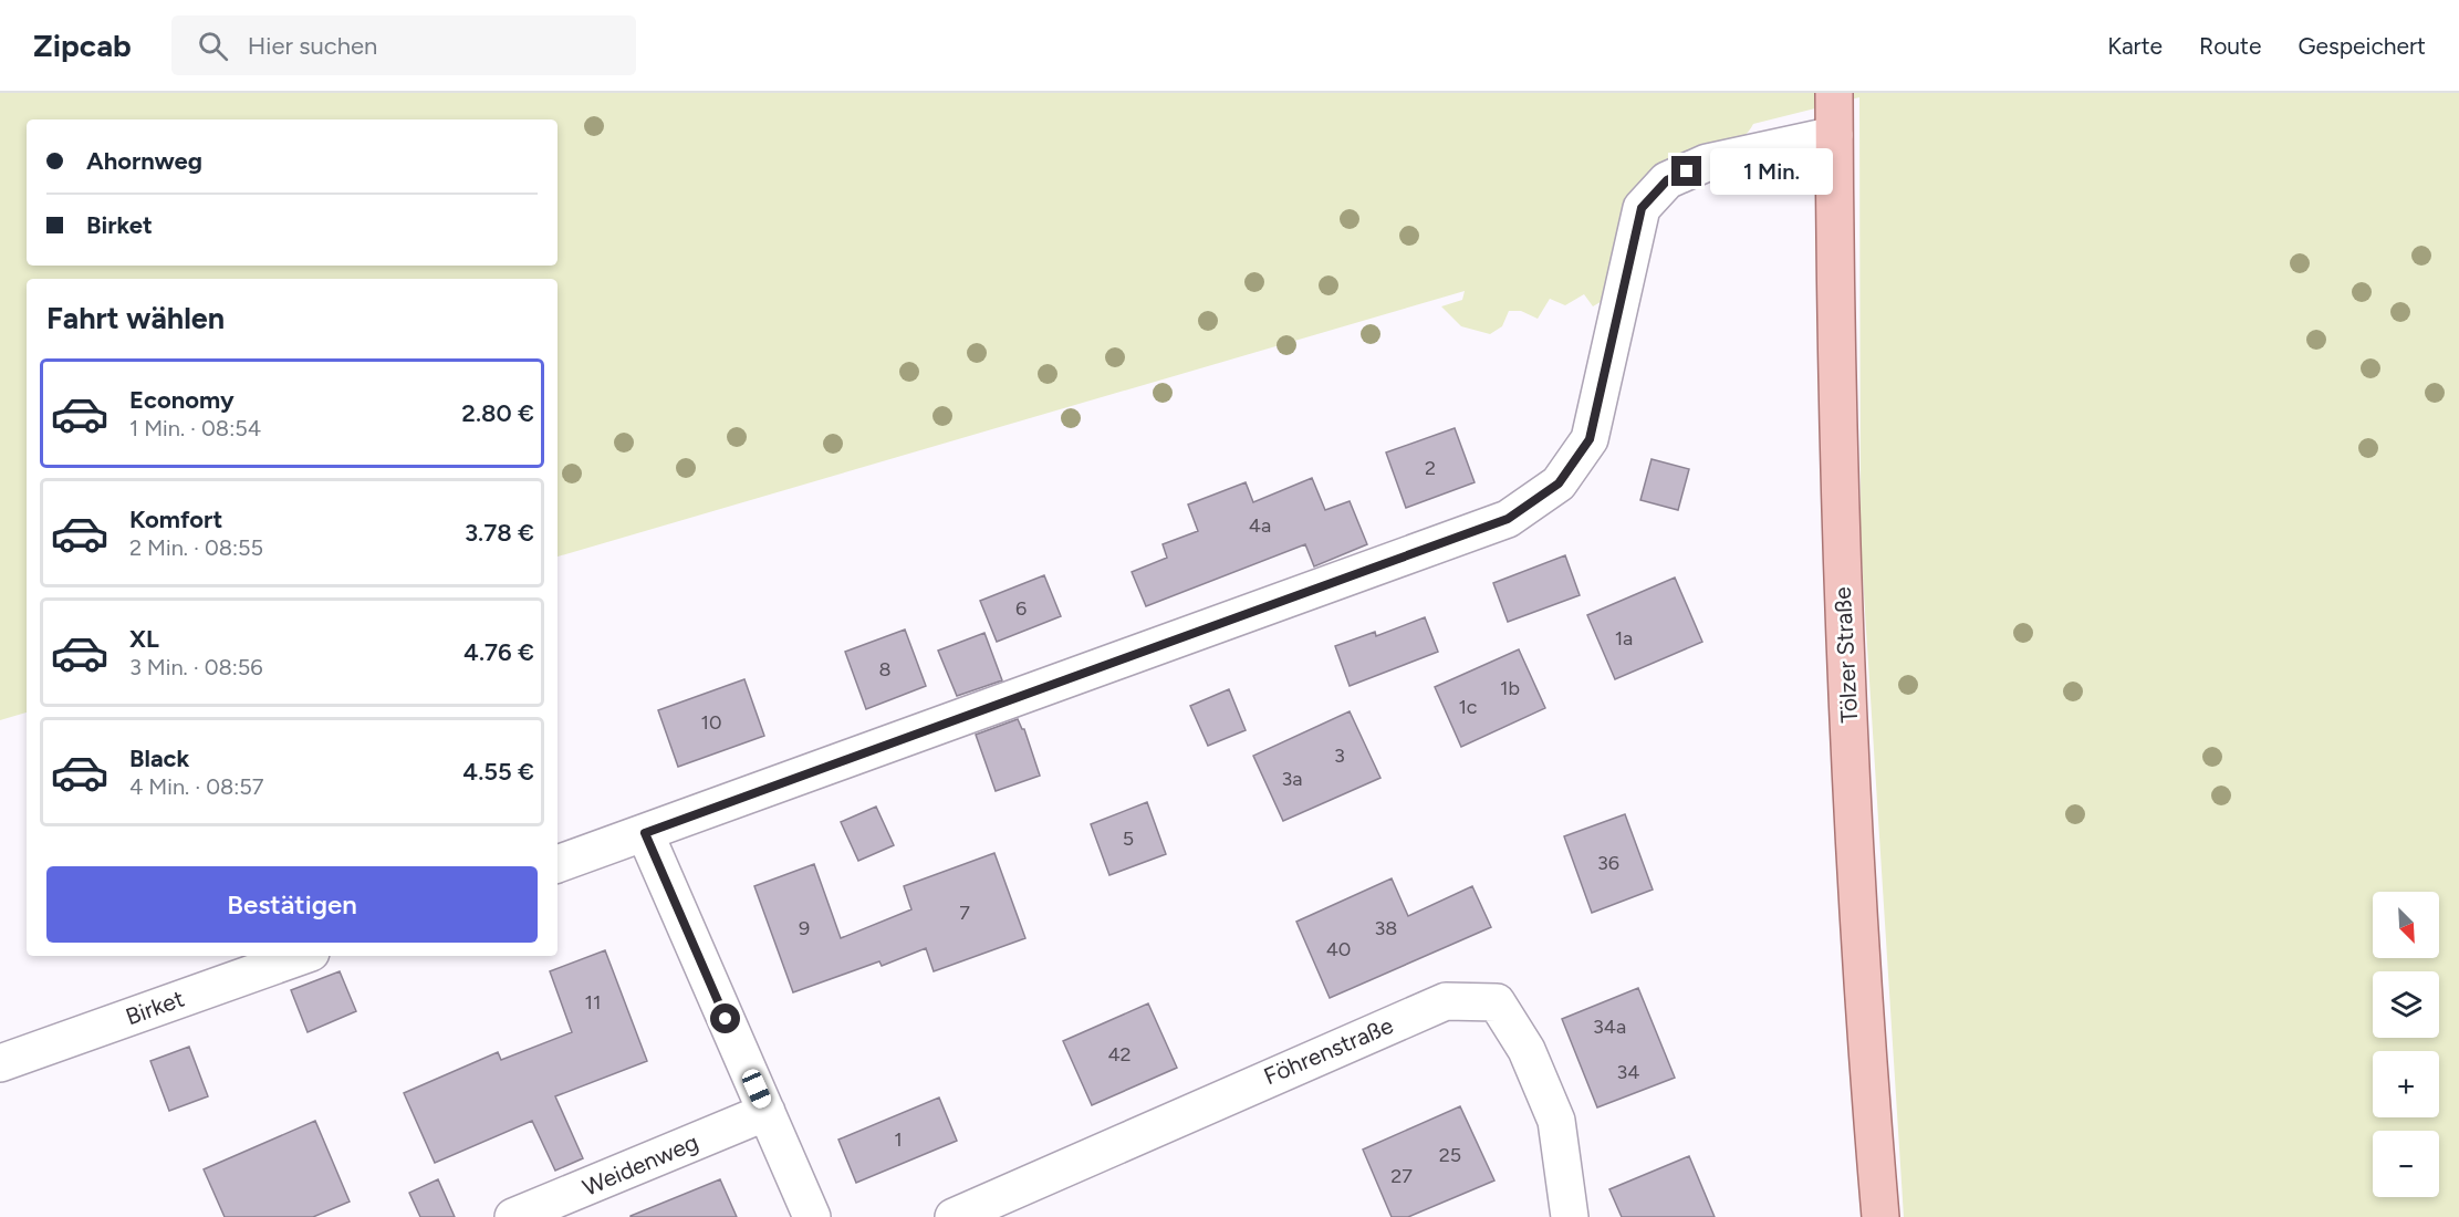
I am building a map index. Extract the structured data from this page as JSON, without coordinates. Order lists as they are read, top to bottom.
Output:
{
  "streets": {
    "main road": ["Tölzer Straße"],
    "street": ["Birket", "Föhrenstraße", "Weidenweg"]
  },
  "house_numbers": [
    "2",
    "4a",
    "6",
    "1a",
    "8",
    "1b",
    "1c",
    "10",
    "3",
    "3a",
    "5",
    "36",
    "7",
    "9",
    "38",
    "40",
    "11",
    "34a",
    "42",
    "34",
    "1",
    "25",
    "27"
  ],
  "north": "bottom right",
  "page": {
    "header": "Zipcab",
    "search": "Hier suchen",
    "nav": ["Karte", "Route", "Gespeichert"],
    "banner": ["Ahornweg", "Birket"],
    "bubble": "1 Min.",
    "heading": "Fahrt wählen",
    "list": [
      {
        "name": "Economy",
        "note": "1 Min. · 08:54",
        "value": "2.80 €"
      },
      {
        "name": "Komfort",
        "note": "2 Min. · 08:55",
        "value": "3.78 €"
      },
      {
        "name": "XL",
        "note": "3 Min. · 08:56",
        "value": "4.76 €"
      },
      {
        "name": "Black",
        "note": "4 Min. · 08:57",
        "value": "4.55 €"
      }
    ],
    "buttons": "Bestätigen",
    "map_buttons": ["+", "−"]
  }
}
